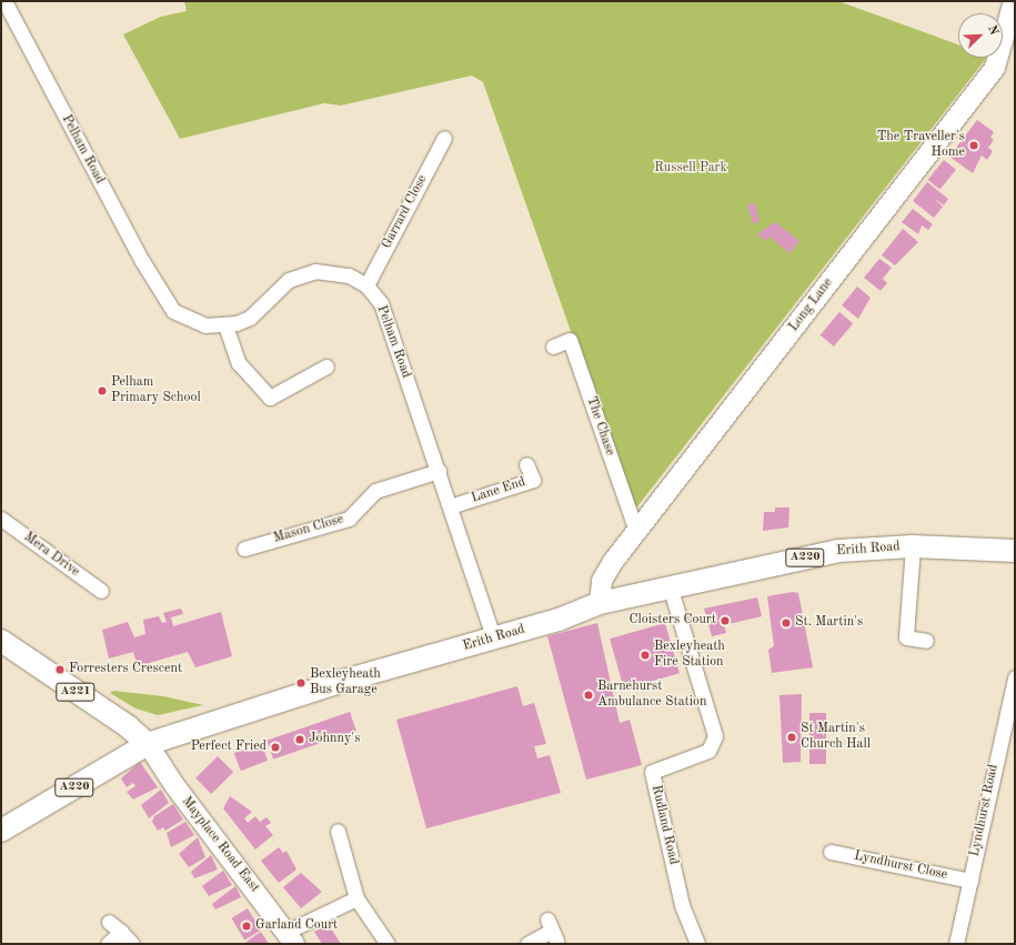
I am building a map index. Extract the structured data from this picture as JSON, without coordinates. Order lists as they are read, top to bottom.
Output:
{
  "streets": {
    "main road": ["Erith Road", "A220", "A221"],
    "street": [
      "Pelham Road",
      "Garrard Close",
      "Long Lane",
      "The Chase",
      "Lane End",
      "Mason Close",
      "Mera Drive",
      "Lyndhurst Road",
      "Rudland Road",
      "Mayplace Road East",
      "Lyndhurst Close"
    ]
  },
  "crossings": [
    ["Pelham Road", "Garrard Close"],
    ["Pelham Road", "Lane End"],
    ["Pelham Road", "Mason Close"],
    ["Pelham Road", "Erith Road"],
    ["Long Lane", "The Chase"],
    ["Long Lane", "Erith Road"],
    ["Erith Road", "A221"],
    ["Erith Road", "Rudland Road"],
    ["Erith Road", "Mayplace Road East"],
    ["A221", "Mayplace Road East"],
    ["Lyndhurst Road", "Lyndhurst Close"]
  ],
  "parks": ["Russell Park"],
  "places": [
    "The Traveller's Home",
    "Pelham Primary School",
    "Cloisters Court",
    "St. Martin's",
    "Bexleyheath Fire Station",
    "Forresters Crescent",
    "Bexleyheath Bus Garage",
    "Barnehurst Ambulance Station",
    "St Martin's Church Hall",
    "Johnny's",
    "Perfect Fried",
    "Garland Court"
  ],
  "north": "top right"
}
